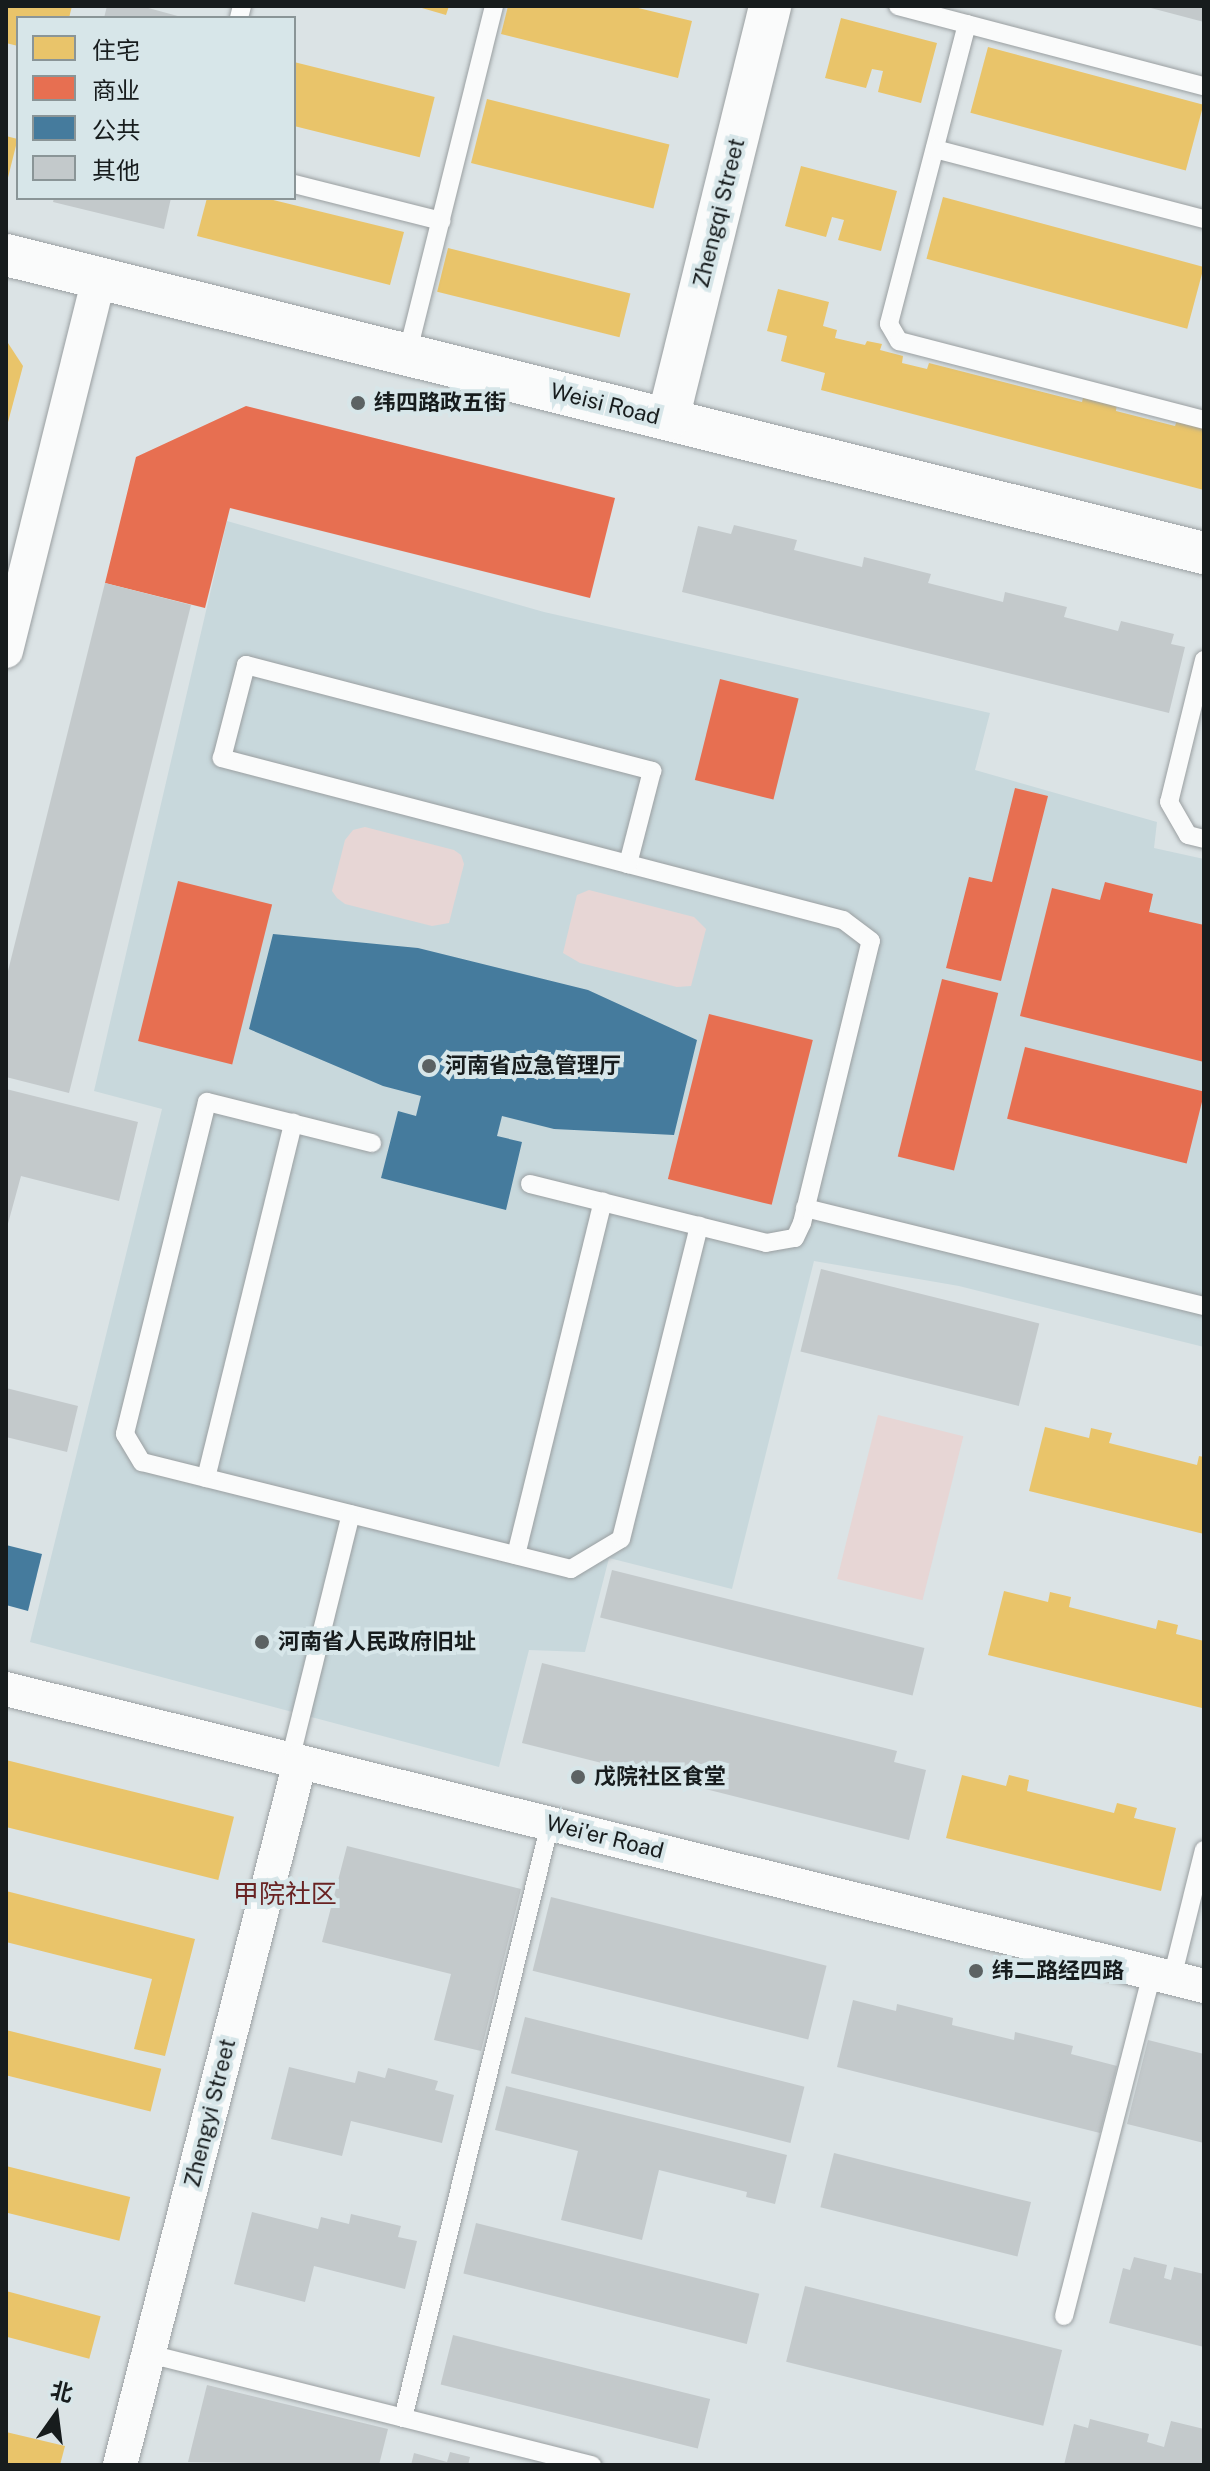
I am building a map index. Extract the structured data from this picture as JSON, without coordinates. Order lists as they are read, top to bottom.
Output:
{
  "streets": {
    "street": [
      "Zhengqi Street",
      "Weisi Road",
      "Wei'er Road",
      "Zhengyi Street"
    ]
  },
  "crossings": [
    ["Zhengqi Street", "Weisi Road"],
    ["Wei'er Road", "Zhengyi Street"]
  ],
  "districts": ["甲院社区"],
  "places": [
    "纬四路政五街",
    "河南省应急管理厅",
    "河南省人民政府旧址",
    "戊院社区食堂",
    "纬二路经四路"
  ],
  "legend": [
    "住宅",
    "商业",
    "公共",
    "其他"
  ],
  "north": "top"
}
